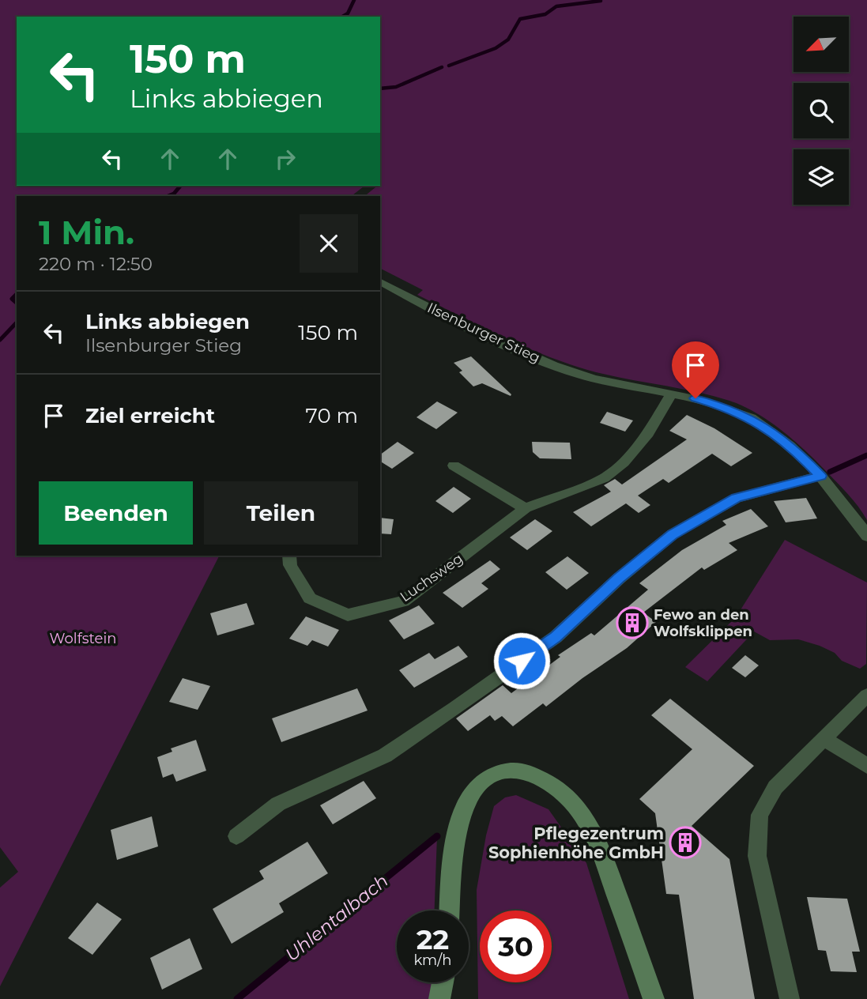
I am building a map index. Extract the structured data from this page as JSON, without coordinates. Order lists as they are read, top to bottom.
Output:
{
  "streets": {
    "street": ["Ilsenburger Stieg", "Luchsweg"]
  },
  "crossings": [
    ["Ilsenburger Stieg", "Luchsweg"]
  ],
  "water": ["Uhlentalbach"],
  "parks": ["Wolfstein"],
  "places": {
    "building": ["Fewo an den Wolfsklippen", "Pflegezentrum Sophienhöhe GmbH"]
  },
  "north": "bottom left",
  "page": {
    "turn": ["150 m", "Links abbiegen"],
    "heading": ["1 Min.", "220 m · 12:50"],
    "list": [
      {
        "name": "Links abbiegen",
        "note": "Ilsenburger Stieg",
        "value": "150 m"
      },
      {
        "name": "Ziel erreicht",
        "value": "70 m"
      }
    ],
    "buttons": ["Beenden", "Teilen"],
    "speed": "22 km/h",
    "limit": "30"
  }
}
